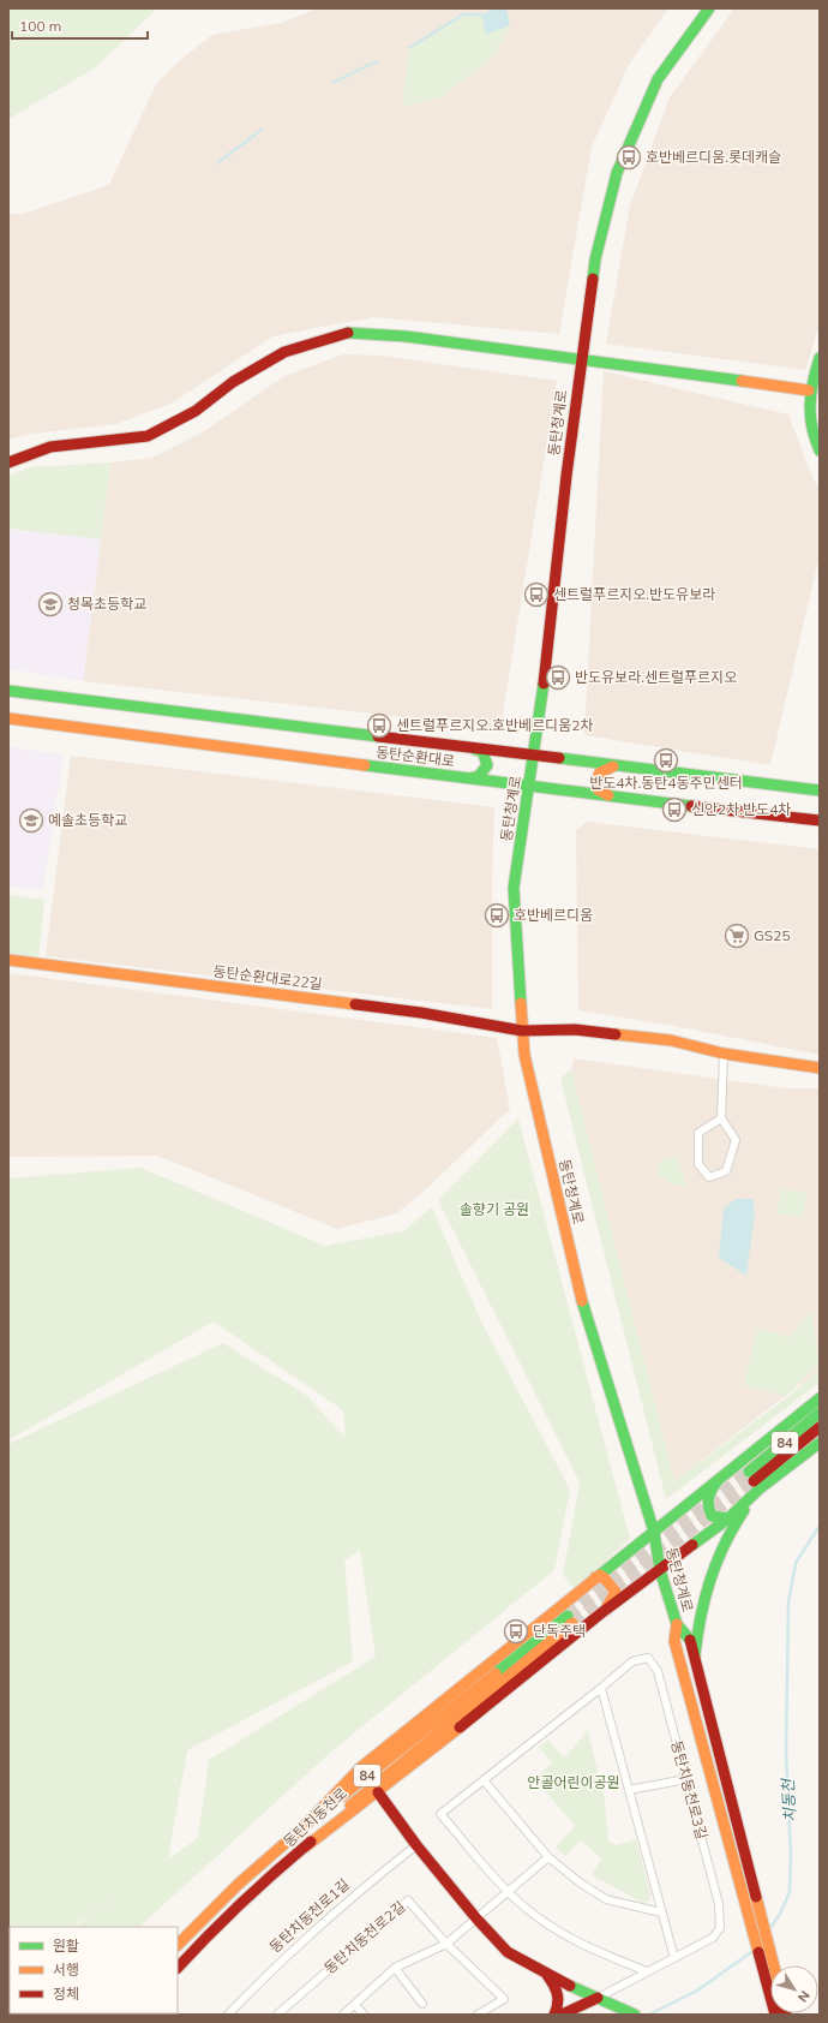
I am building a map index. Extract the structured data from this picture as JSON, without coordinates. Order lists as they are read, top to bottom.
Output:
{
  "streets": {
    "street": [
      "동탄청계로",
      "동탄순환대로",
      "동탄순환대로22길",
      "84",
      "동탄치동천로3길",
      "동탄치동천로",
      "동탄치동천로1길",
      "동탄치동천로2길"
    ]
  },
  "crossings": [
    ["동탄청계로", "동탄순환대로"],
    ["동탄청계로", "동탄순환대로22길"]
  ],
  "water": ["치동천"],
  "parks": ["솔향기 공원", "안골어린이공원"],
  "places": {
    "bus stop": [
      "호반베르디움.롯데캐슬",
      "센트럴푸르지오.반도유보라",
      "반도유보라.센트럴푸르지오",
      "센트럴푸르지오.호반베르디움2차",
      "반도4차.동탄4동주민센터",
      "신안2차.반도4차",
      "호반베르디움",
      "단독주택"
    ],
    "school or university": ["청목초등학교", "예솔초등학교"],
    "supermarket": ["GS25"]
  },
  "legend": ["원활", "서행", "정체"],
  "scale_bar": "100 m",
  "north": "bottom right"
}
